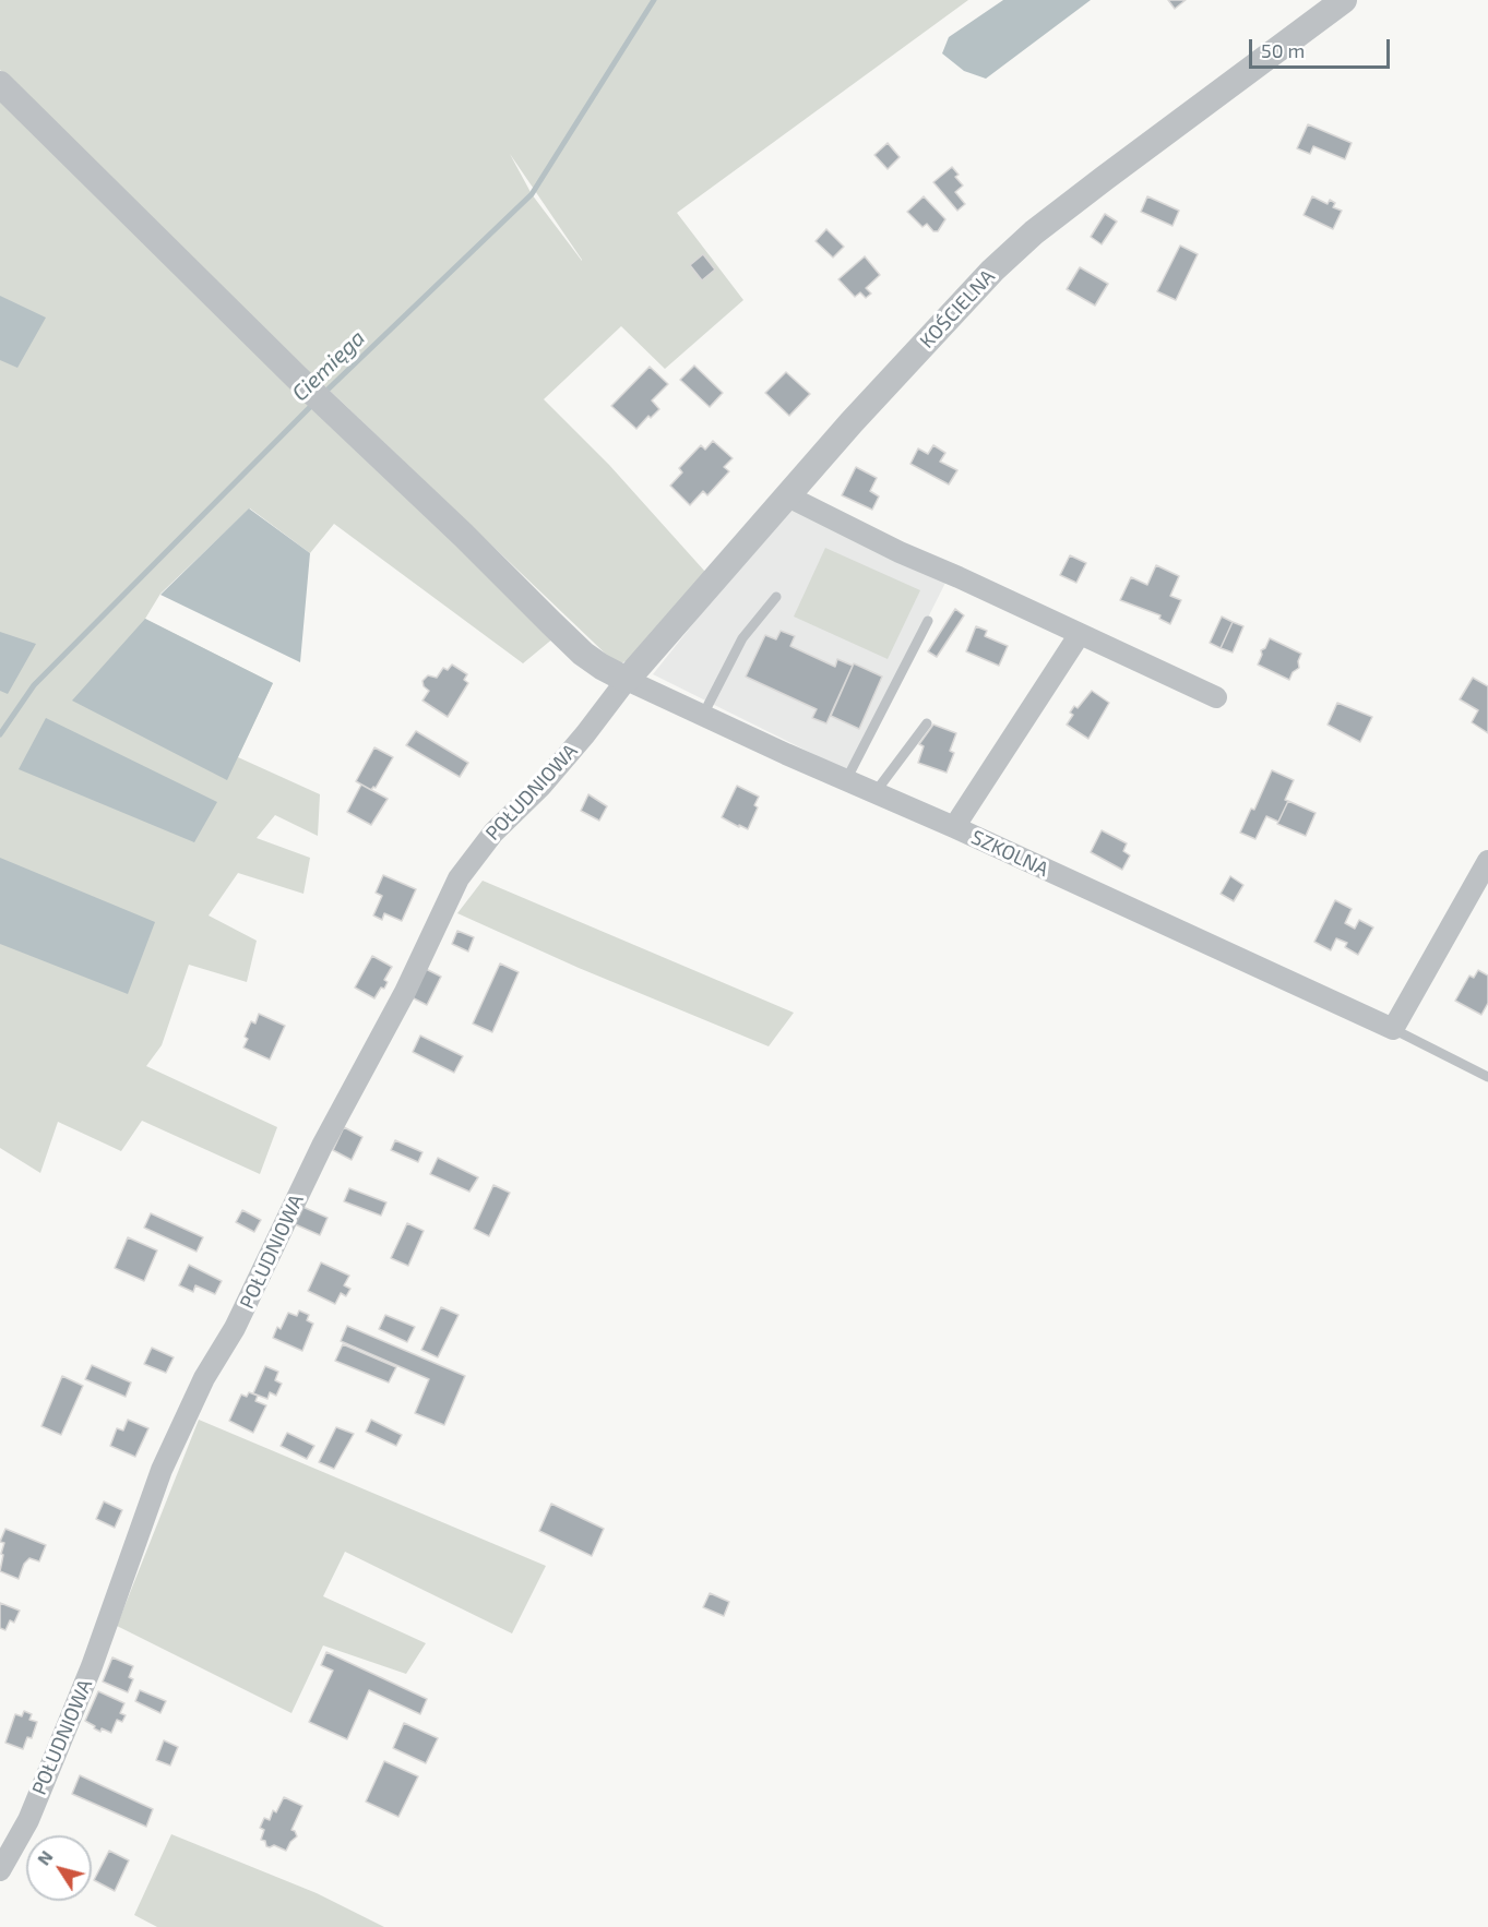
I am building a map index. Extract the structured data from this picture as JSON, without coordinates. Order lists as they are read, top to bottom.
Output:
{
  "streets": {
    "street": ["KOŚCIELNA", "POŁUDNIOWA", "SZKOLNA"]
  },
  "crossings": [
    ["KOŚCIELNA", "POŁUDNIOWA"],
    ["KOŚCIELNA", "SZKOLNA"],
    ["POŁUDNIOWA", "SZKOLNA"]
  ],
  "water": ["Ciemięga"],
  "scale_bar": "50 m",
  "north": "top left"
}
